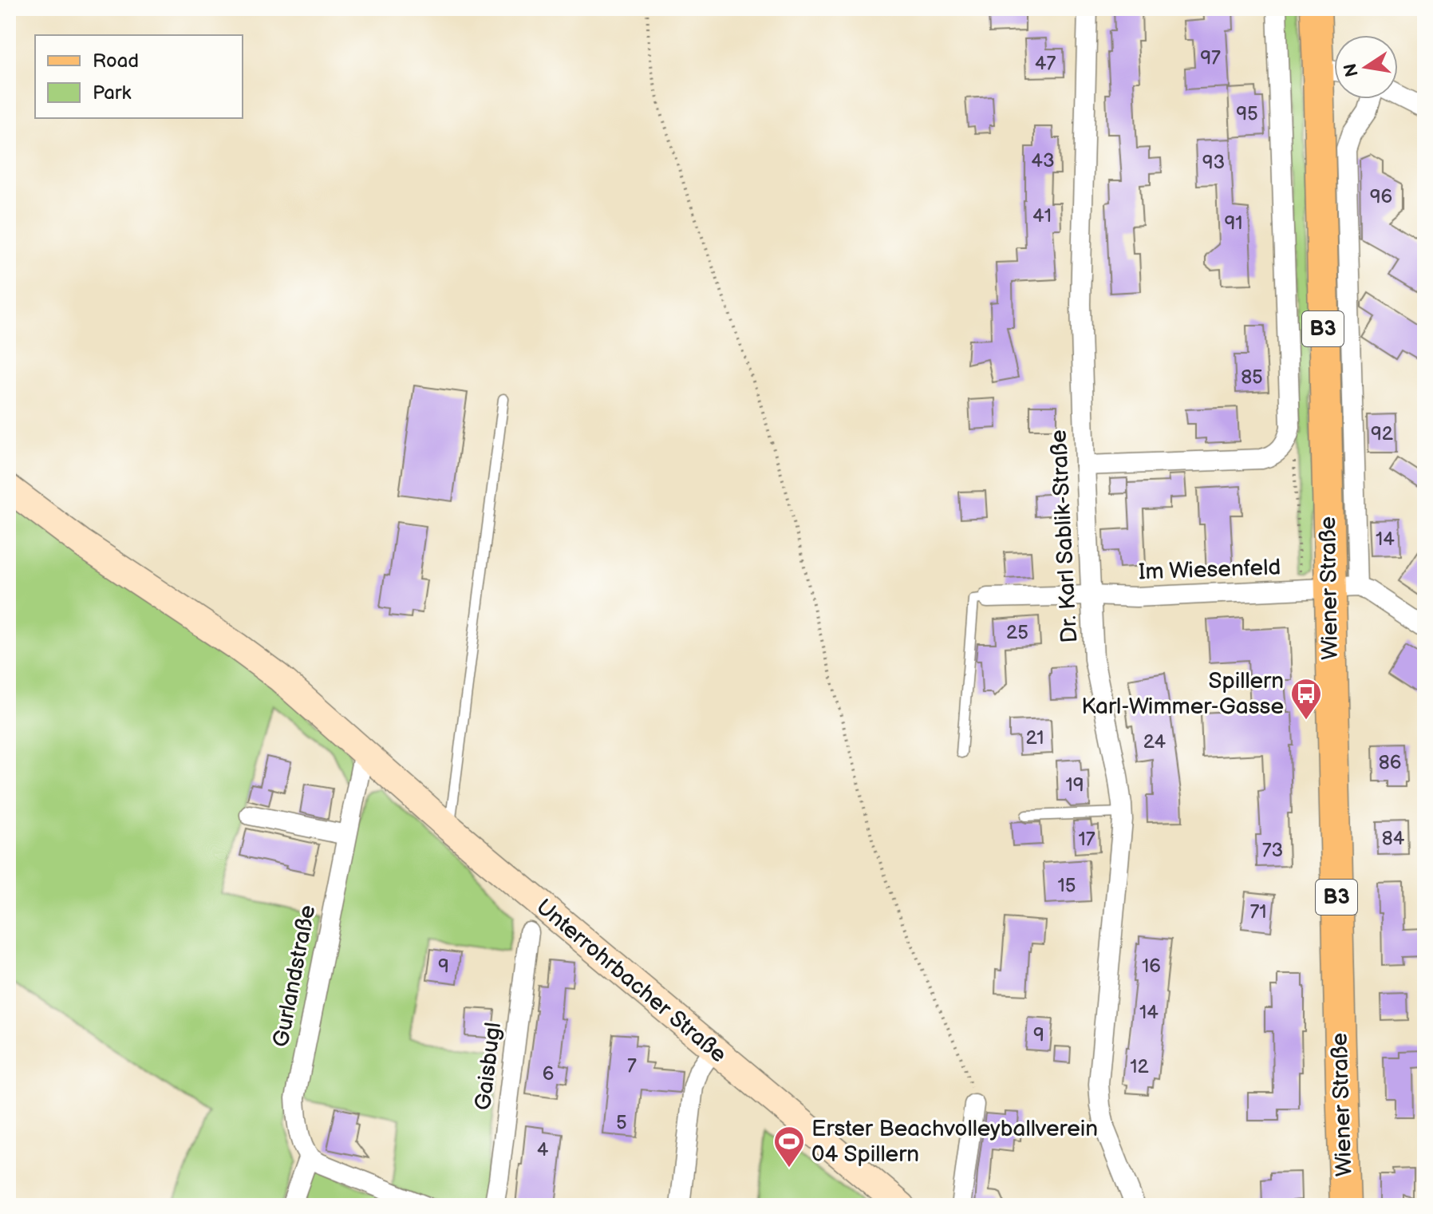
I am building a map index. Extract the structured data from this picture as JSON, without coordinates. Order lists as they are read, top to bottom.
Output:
{
  "streets": {
    "main road": ["B3", "Wiener Straße", "Unterrohrbacher Straße"],
    "street": [
      "Dr. Karl Sablik-Straße",
      "Im Wiesenfeld",
      "Gurlandstraße",
      "Gaisbugl"
    ]
  },
  "crossings": [
    ["Dr. Karl Sablik-Straße", "Im Wiesenfeld"],
    ["Im Wiesenfeld", "Wiener Straße"],
    ["Gurlandstraße", "Unterrohrbacher Straße"]
  ],
  "places": {
    "bus stop": ["Spillern Karl-Wimmer-Gasse"],
    "sports": ["Erster Beachvolleyballverein 04 Spillern"]
  },
  "house_numbers": [
    "97",
    "47",
    "95",
    "43",
    "93",
    "96",
    "41",
    "91",
    "85",
    "92",
    "14",
    "25",
    "21",
    "24",
    "86",
    "19",
    "84",
    "17",
    "73",
    "15",
    "71",
    "9",
    "16",
    "14",
    "9",
    "7",
    "12",
    "6",
    "5",
    "4"
  ],
  "legend": ["Road", "Park"],
  "north": "left"
}
